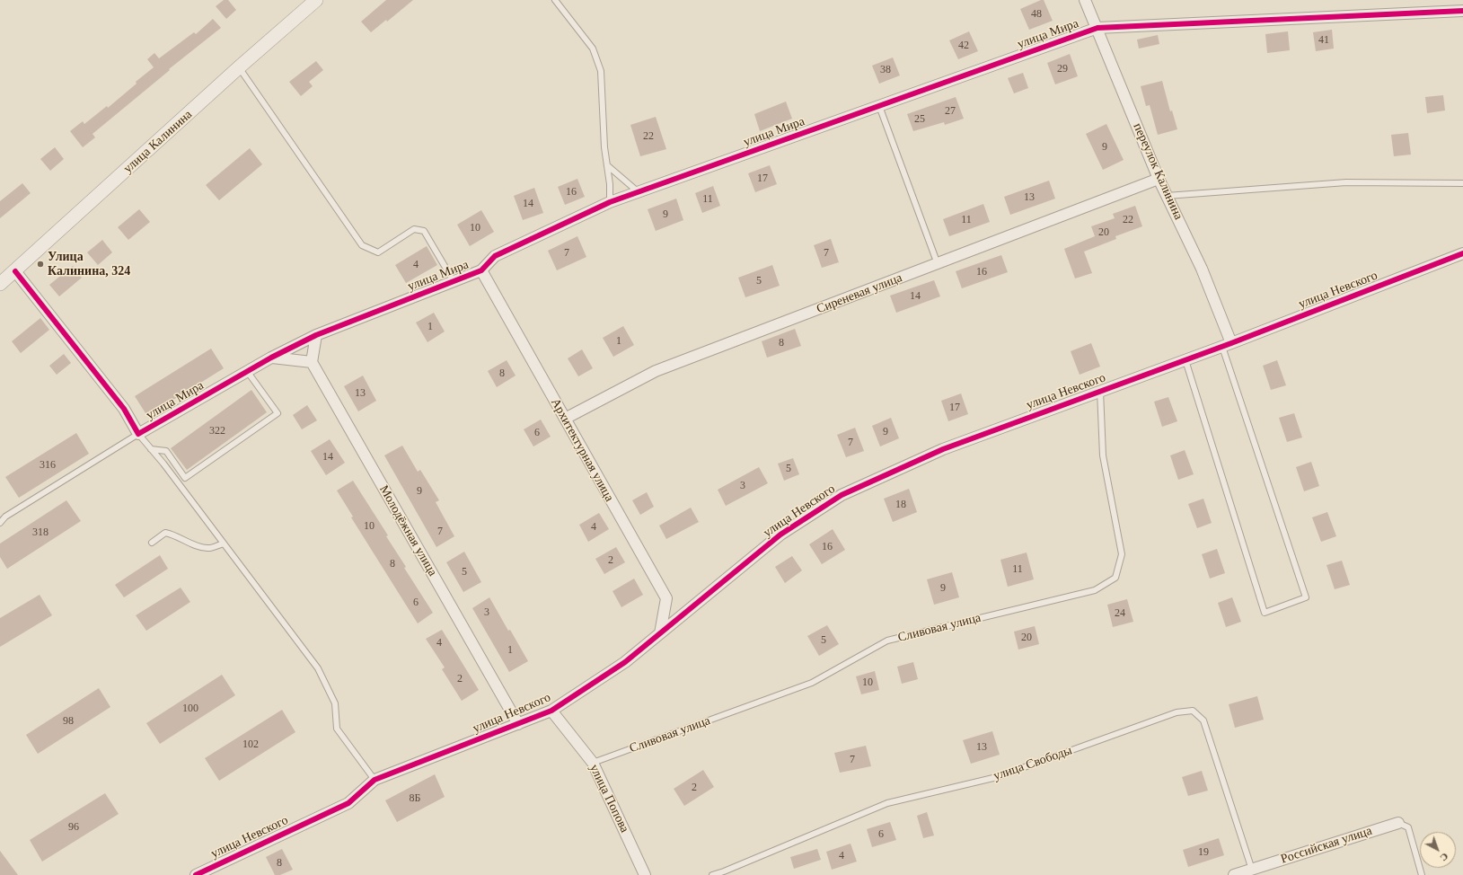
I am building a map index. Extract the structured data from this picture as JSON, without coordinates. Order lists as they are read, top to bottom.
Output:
{
  "streets": {
    "street": [
      "улица Мира",
      "улица Калинина",
      "переулок Калинина",
      "улица Невского",
      "Сиреневая улица",
      "Архитектурная улица",
      "Молодёжная улица",
      "улица Попова",
      "Российская улица"
    ],
    "lane": ["Сливовая улица", "улица Свободы"]
  },
  "crossings": [
    ["улица Мира", "переулок Калинина"],
    ["улица Мира", "Архитектурная улица"],
    ["переулок Калинина", "улица Невского"],
    ["переулок Калинина", "Сиреневая улица"],
    ["улица Невского", "Архитектурная улица"],
    ["улица Невского", "Молодёжная улица"],
    ["улица Невского", "Сливовая улица"],
    ["улица Невского", "улица Попова"],
    ["Сиреневая улица", "Архитектурная улица"],
    ["Сливовая улица", "улица Попова"],
    ["улица Свободы", "Российская улица"]
  ],
  "places": ["Улица Калинина, 324"],
  "house_numbers": [
    "48",
    "41",
    "42",
    "29",
    "38",
    "27",
    "25",
    "22",
    "9",
    "17",
    "16",
    "13",
    "11",
    "14",
    "9",
    "11",
    "22",
    "10",
    "20",
    "7",
    "7",
    "4",
    "16",
    "5",
    "14",
    "1",
    "1",
    "8",
    "8",
    "13",
    "17",
    "322",
    "9",
    "6",
    "7",
    "14",
    "316",
    "5",
    "3",
    "9",
    "18",
    "10",
    "4",
    "7",
    "318",
    "16",
    "2",
    "8",
    "11",
    "5",
    "9",
    "6",
    "3",
    "24",
    "20",
    "5",
    "4",
    "1",
    "2",
    "10",
    "100",
    "98",
    "102",
    "13",
    "7",
    "2",
    "8Б",
    "96",
    "6",
    "19",
    "4",
    "8"
  ],
  "north": "bottom right"
}
